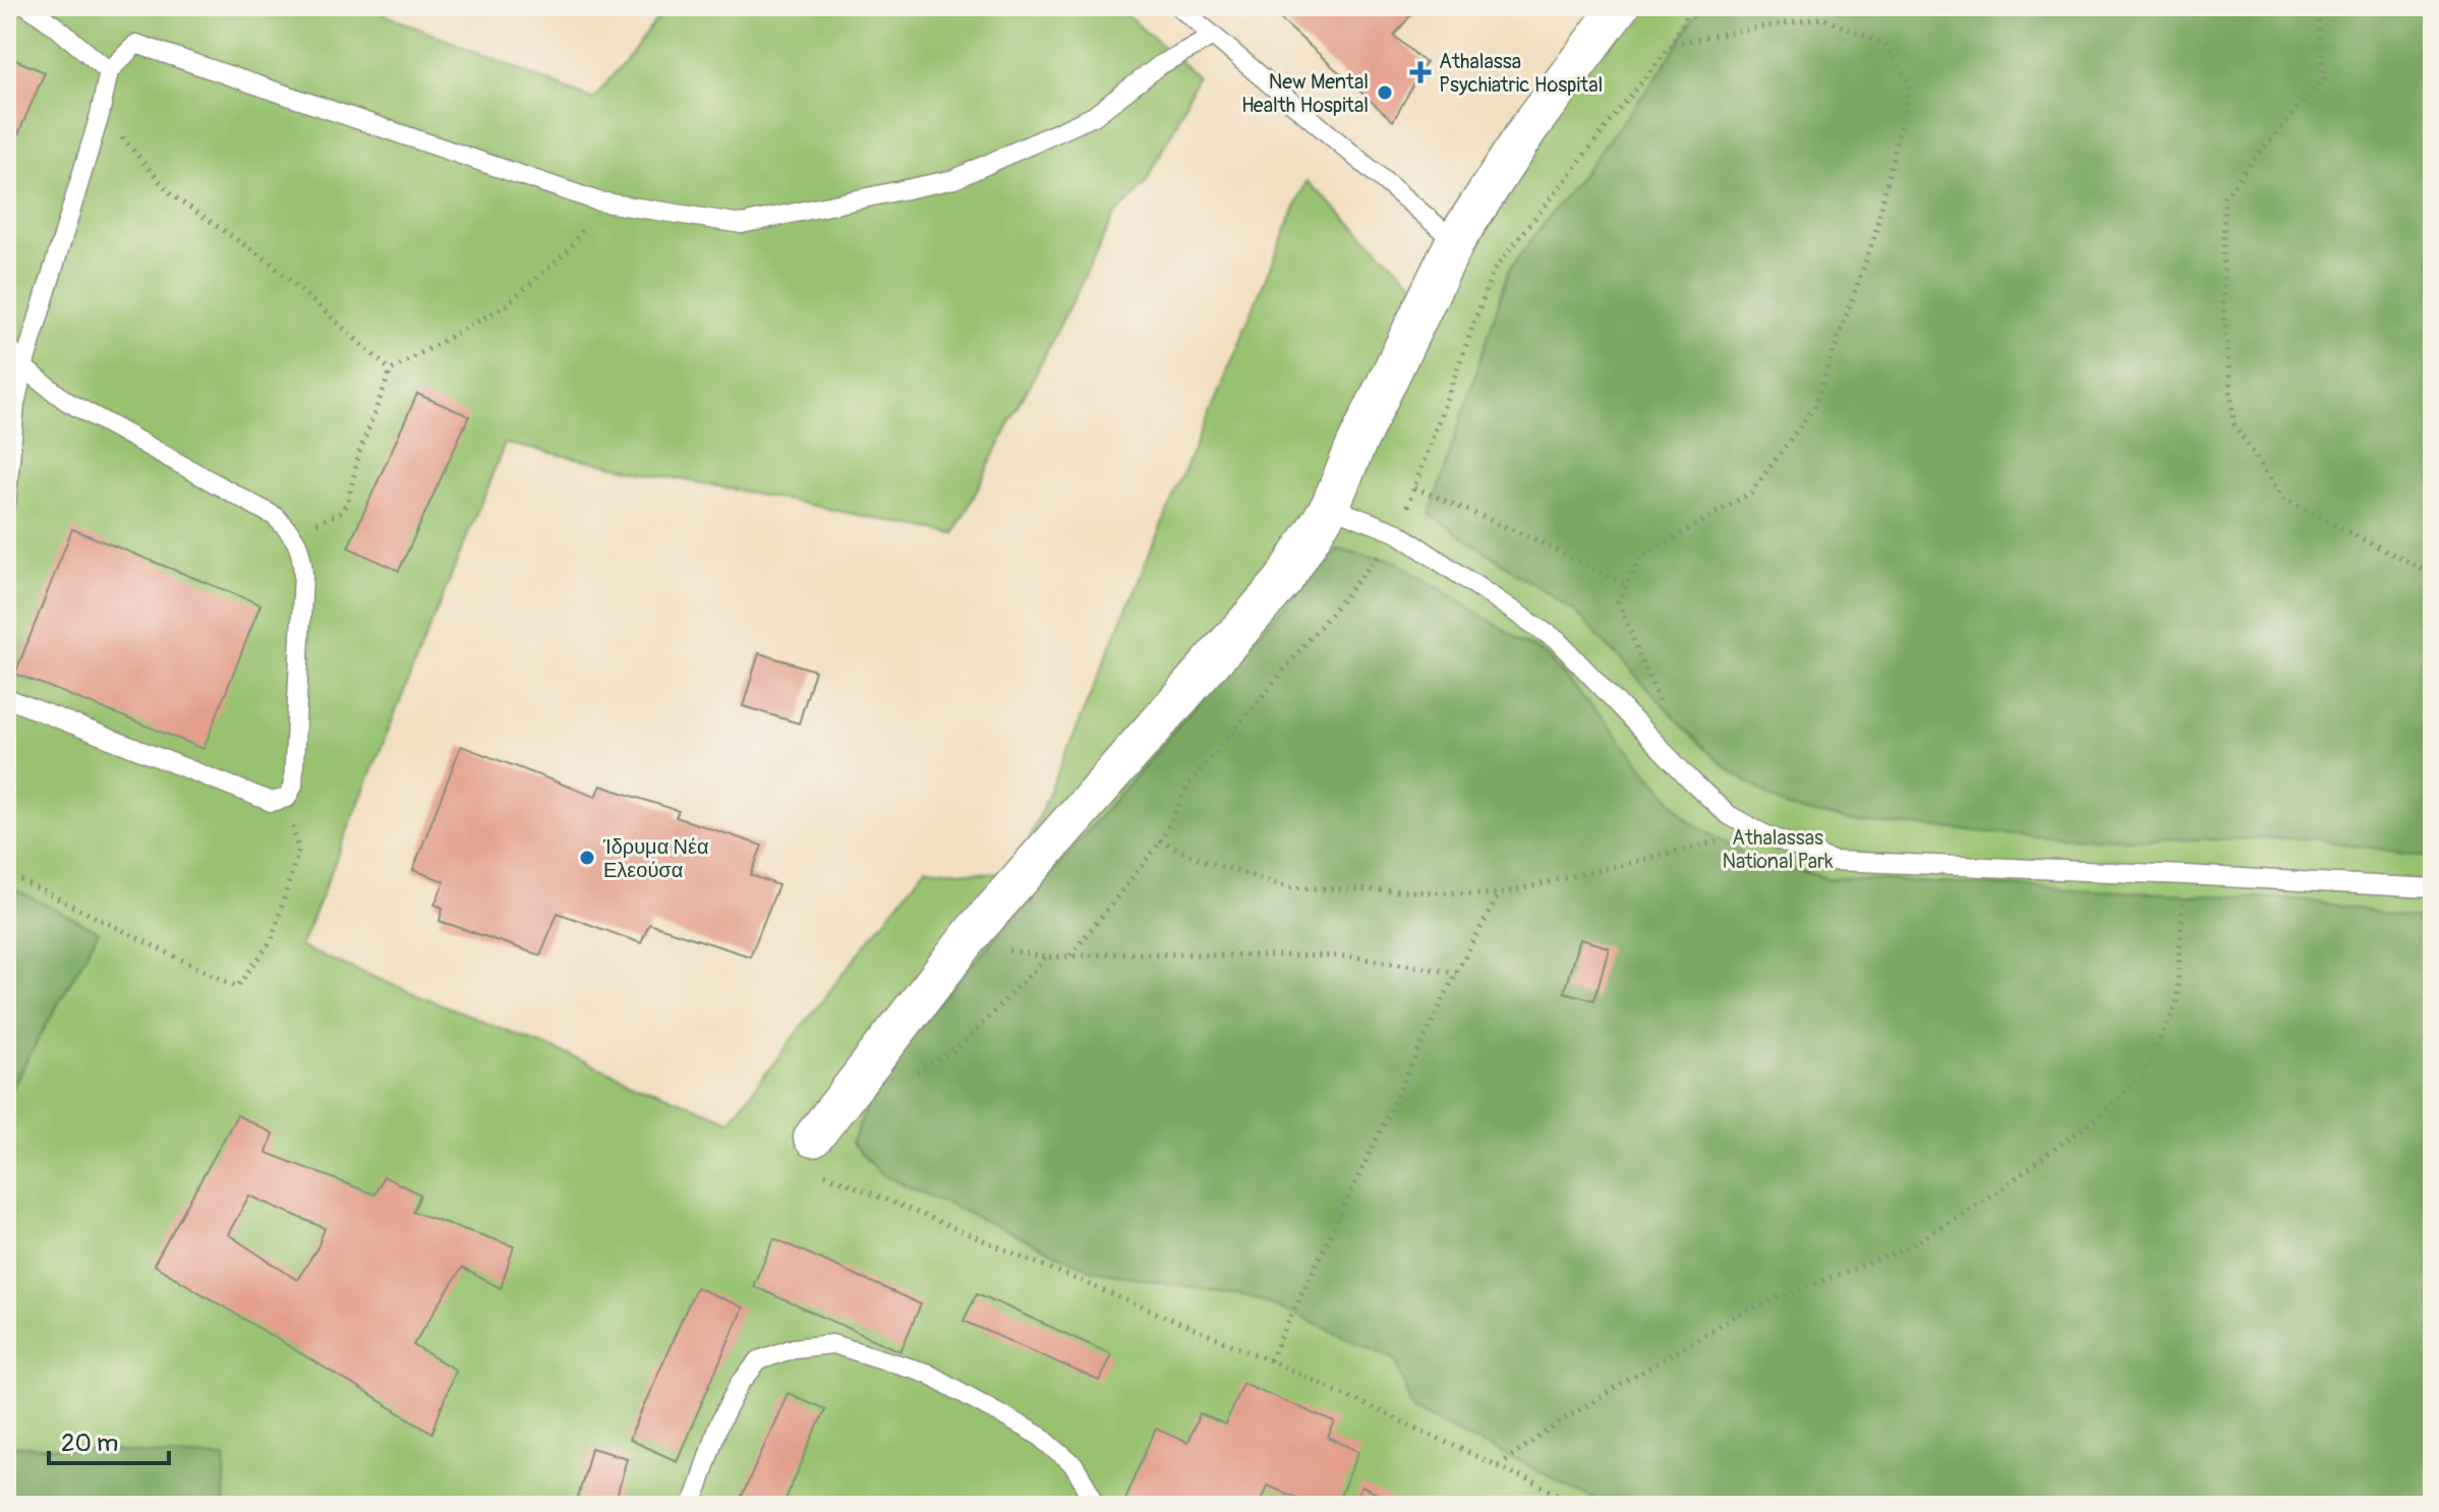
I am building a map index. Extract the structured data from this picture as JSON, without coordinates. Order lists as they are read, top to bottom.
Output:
{
  "parks": ["Athalassas National Park"],
  "places": {
    "health": ["Athalassa Psychiatric Hospital"],
    "other": ["New Mental Health Hospital", "Ίδρυμα Νέα Ελεούσα"]
  },
  "scale_bar": "20 m"
}
